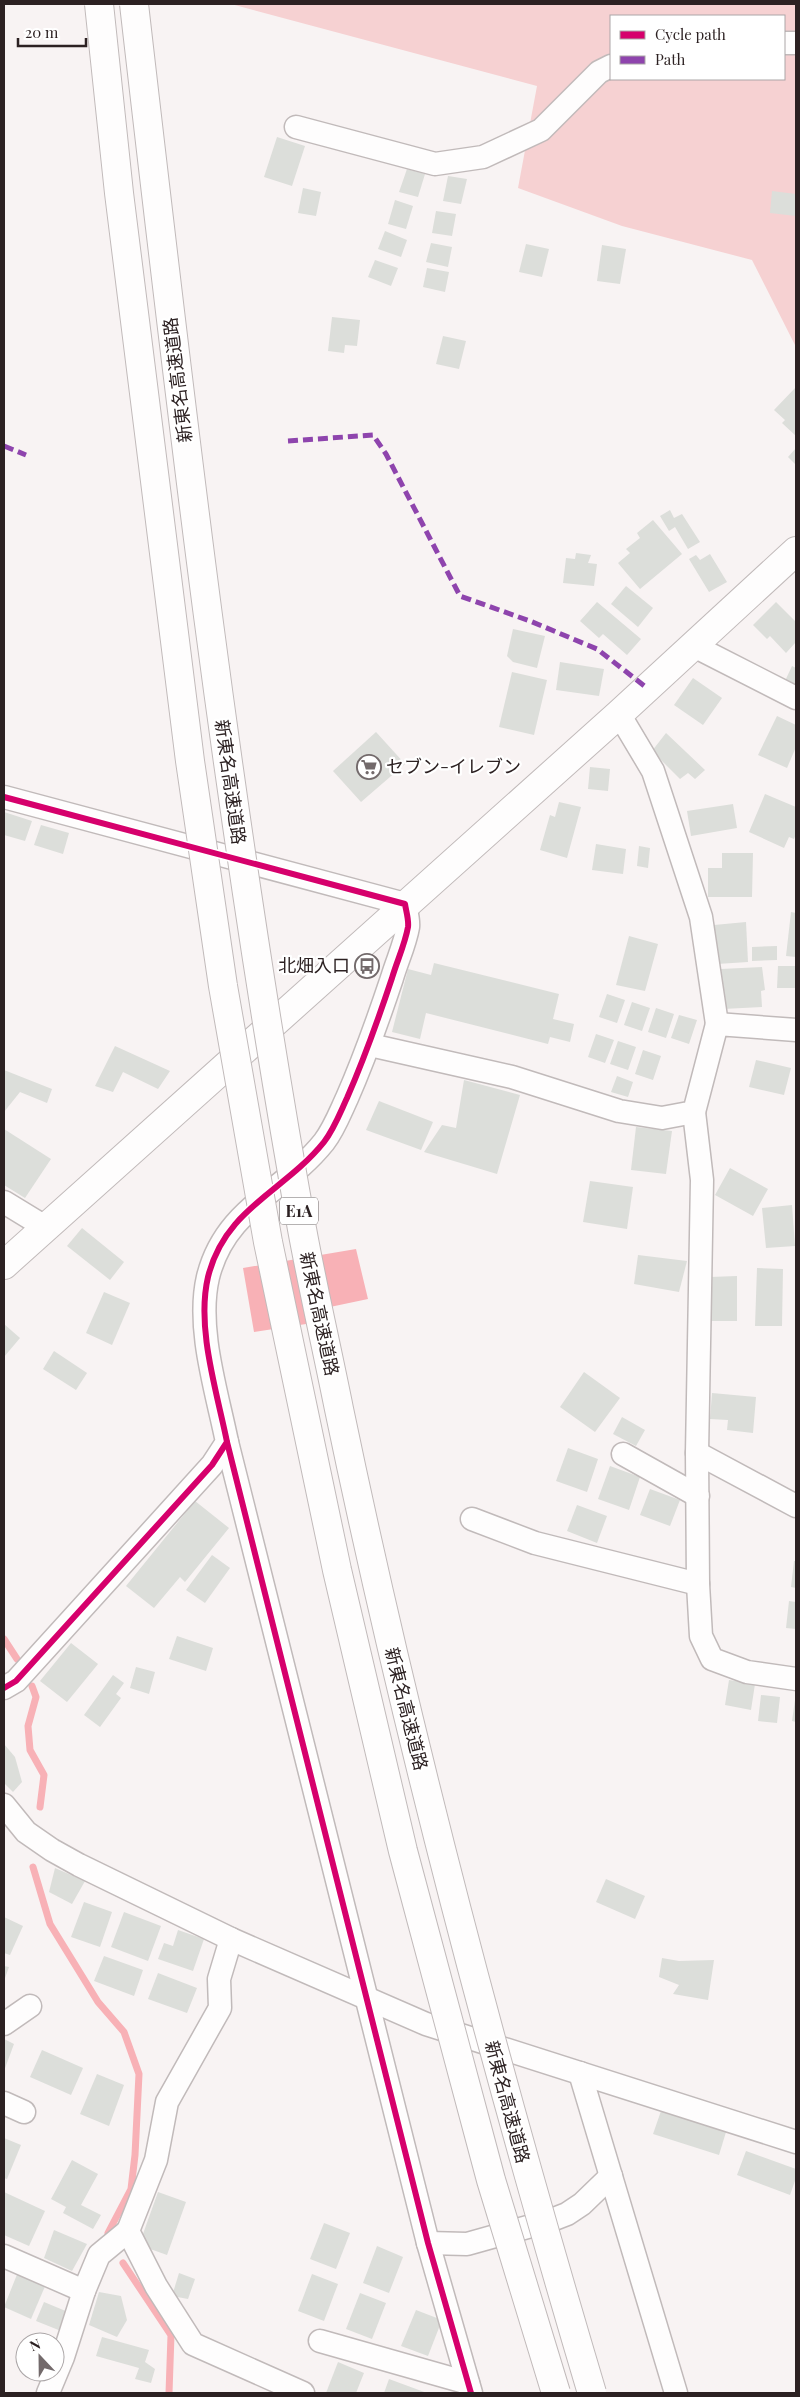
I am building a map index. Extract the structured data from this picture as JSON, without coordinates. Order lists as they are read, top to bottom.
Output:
{
  "streets": {
    "main road": ["新東名高速道路", "E1A"]
  },
  "places": {
    "supermarket": ["セブン-イレブン"],
    "bus stop": ["北畑入口"]
  },
  "legend": ["Cycle path", "Path"],
  "scale_bar": "20 m",
  "north": "top"
}
